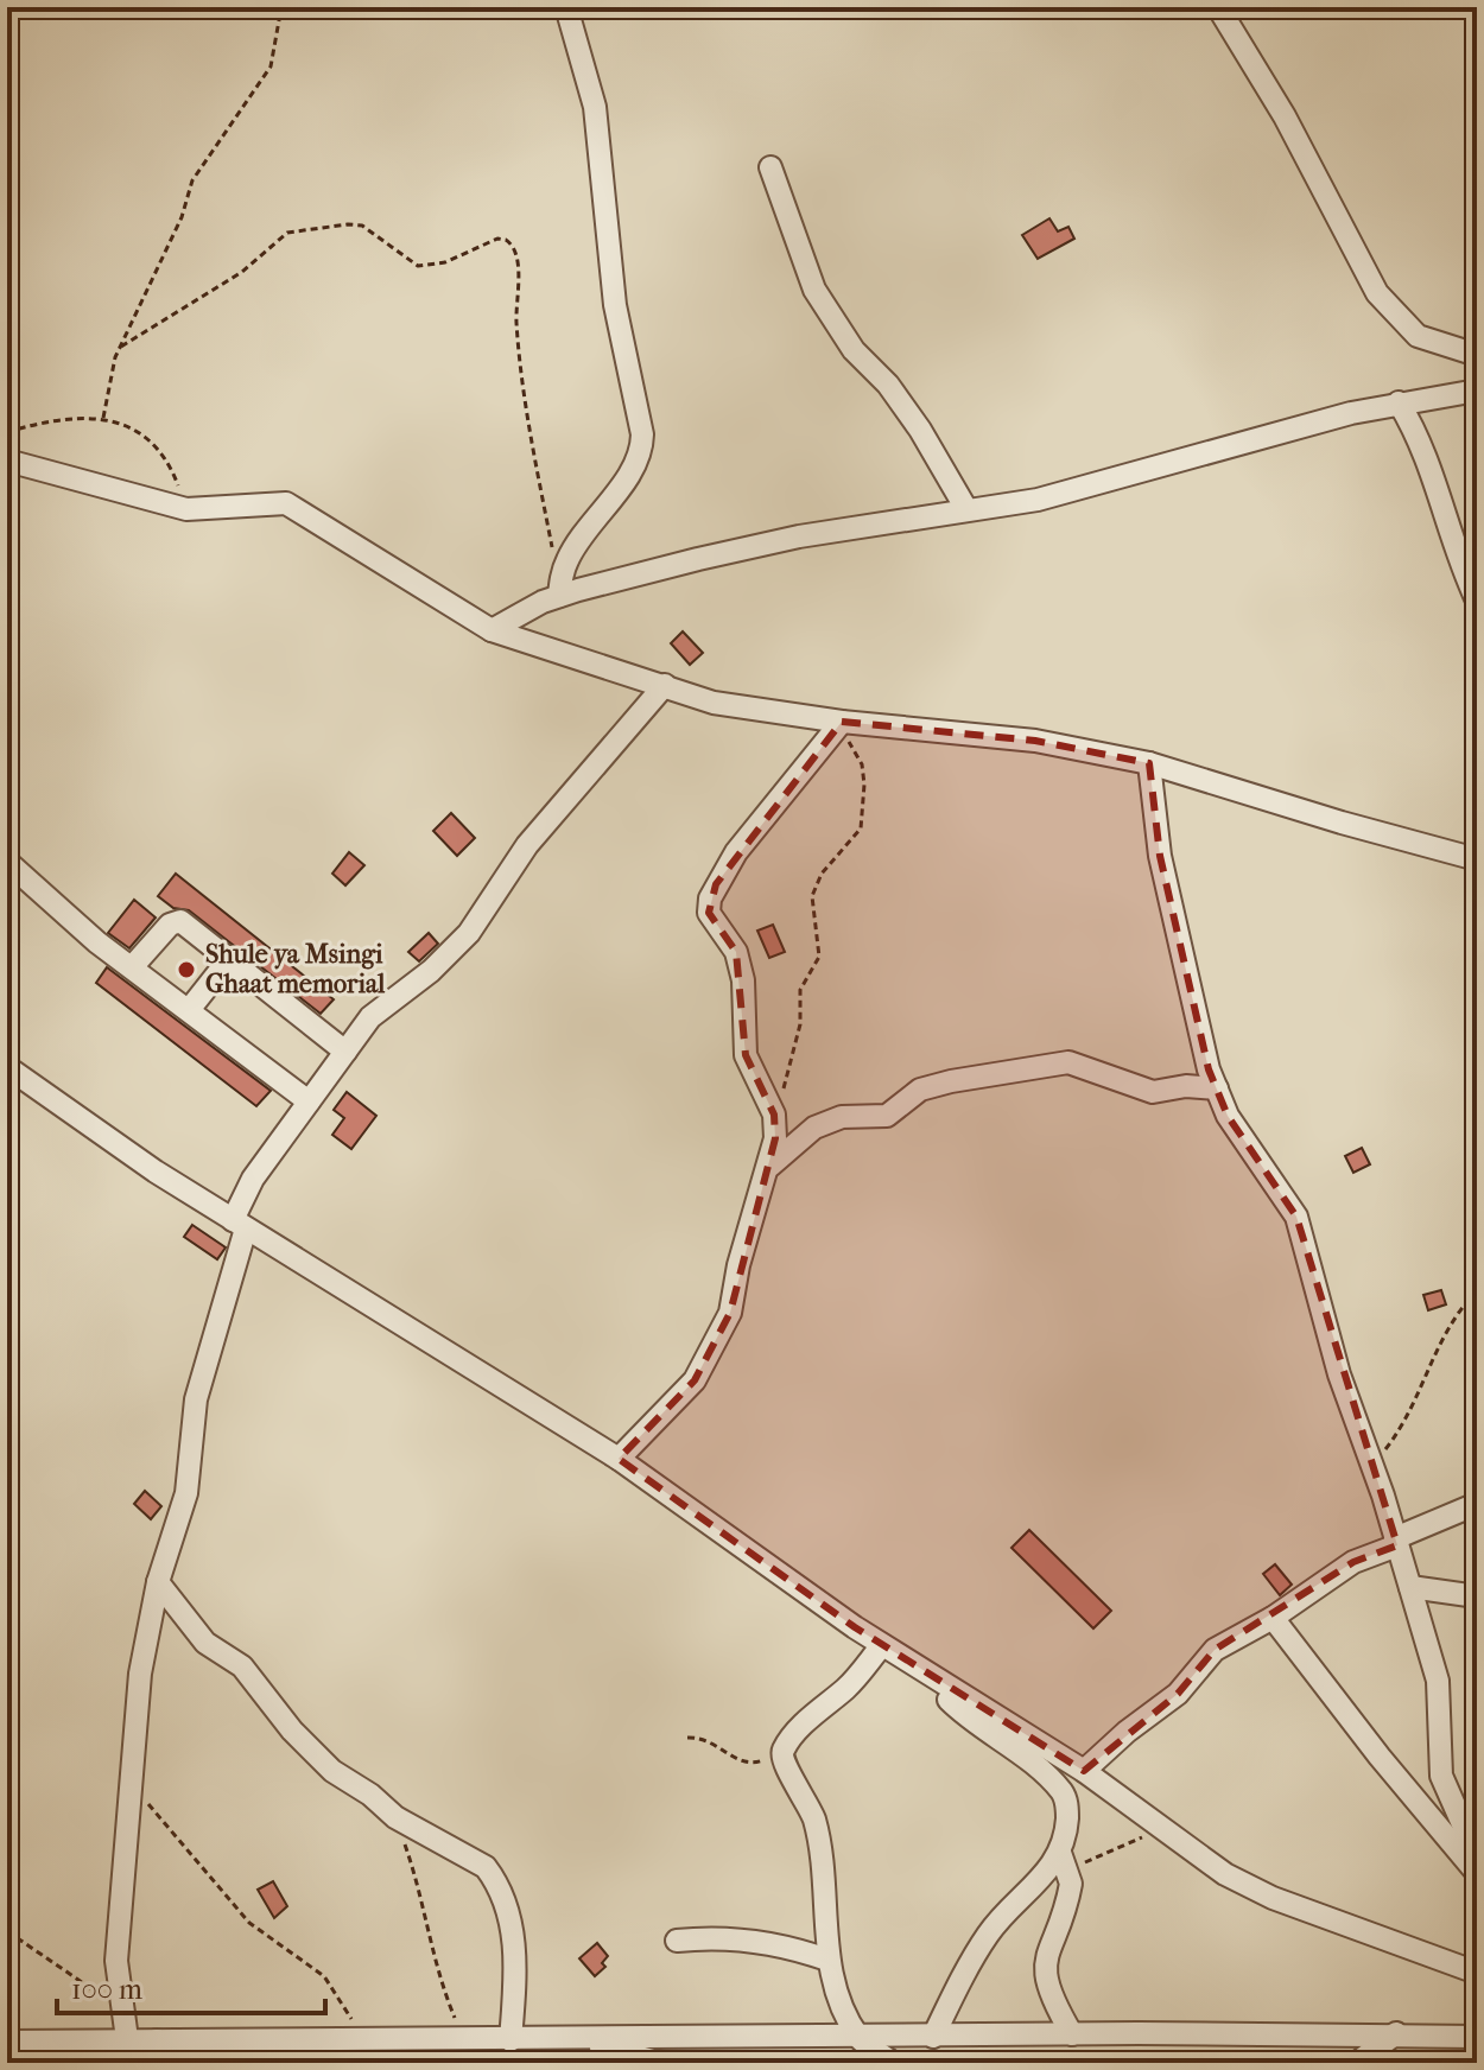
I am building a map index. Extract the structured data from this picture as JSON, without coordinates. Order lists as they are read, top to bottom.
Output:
{
  "places": ["Shule ya Msingi Ghaat memorial"],
  "scale_bar": "100 m"
}
